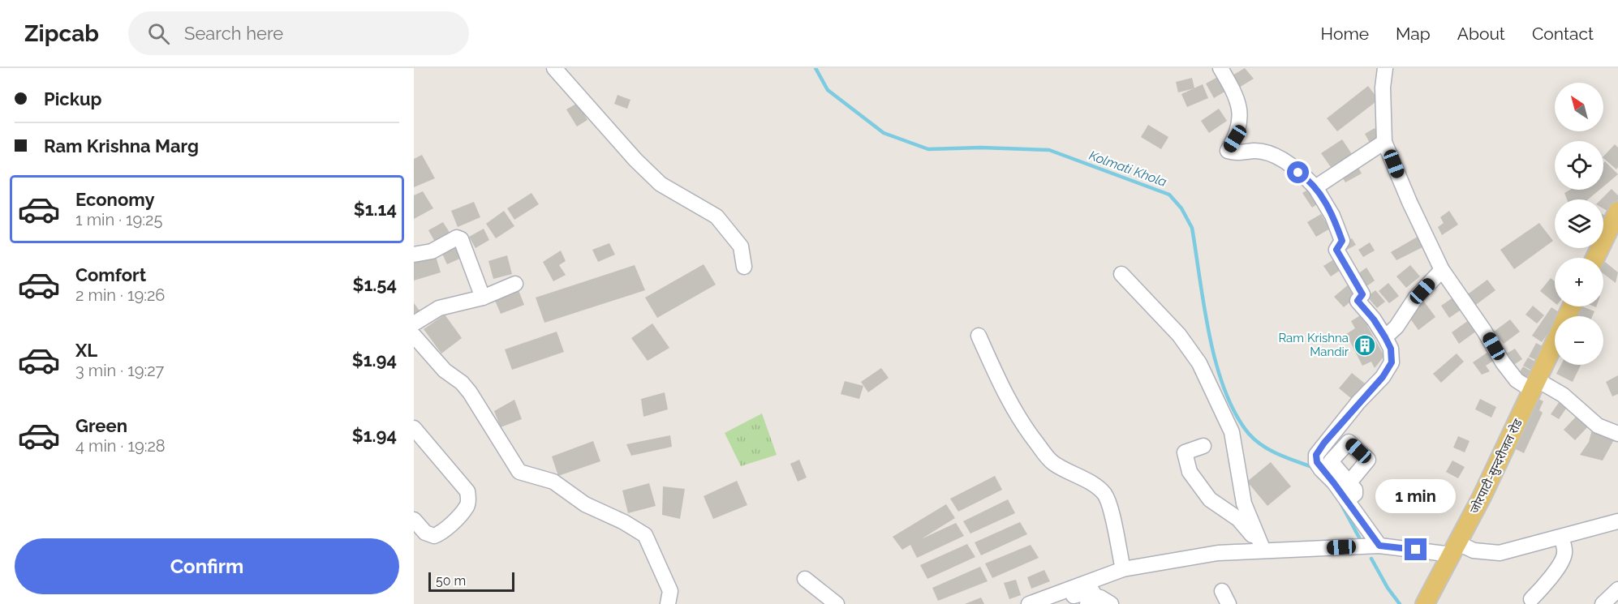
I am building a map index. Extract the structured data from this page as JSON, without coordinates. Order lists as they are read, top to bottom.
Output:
{
  "streets": {
    "main road": ["जोरपाटी-सुन्दरीजल रोड"]
  },
  "water": ["Kolmati Khola"],
  "places": {
    "building": ["Ram Krishna Mandir"]
  },
  "scale_bar": "50 m",
  "north": "top left",
  "page": {
    "header": "Zipcab",
    "search": "Search here",
    "nav": [
      "Home",
      "Map",
      "About",
      "Contact"
    ],
    "banner": ["Pickup", "Ram Krishna Marg"],
    "map_buttons": ["+", "−"],
    "list": [
      {
        "name": "Economy",
        "note": "1 min · 19:25",
        "value": "$1.14"
      },
      {
        "name": "Comfort",
        "note": "2 min · 19:26",
        "value": "$1.54"
      },
      {
        "name": "XL",
        "note": "3 min · 19:27",
        "value": "$1.94"
      },
      {
        "name": "Green",
        "note": "4 min · 19:28",
        "value": "$1.94"
      }
    ],
    "bubble": "1 min",
    "buttons": "Confirm",
    "scale": "50 m"
  }
}
